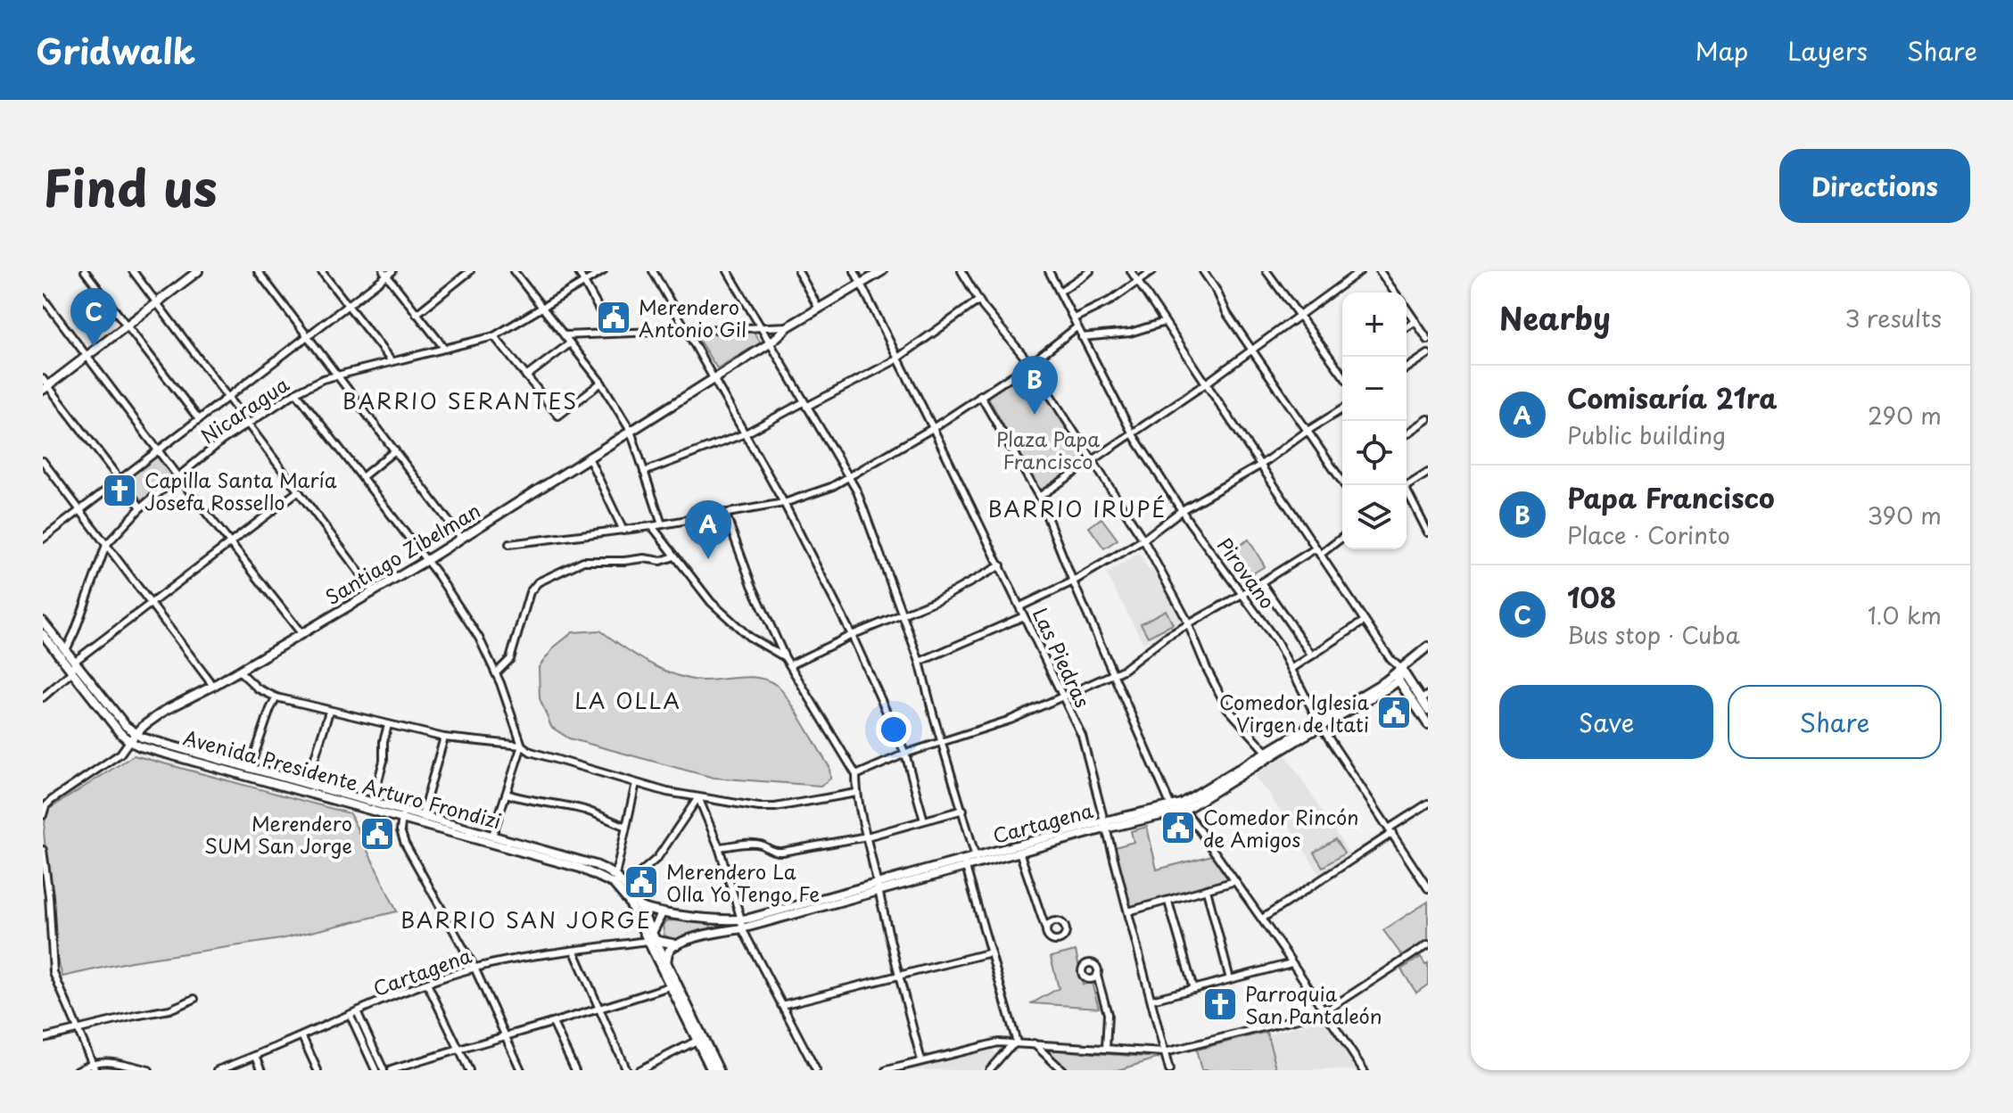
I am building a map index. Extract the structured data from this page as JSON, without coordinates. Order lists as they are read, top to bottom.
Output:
{
  "streets": {
    "main road": ["Santiago Zibelman", "Avenida Presidente Arturo Frondizi", "Cartagena"],
    "street": ["Nicaragua", "Pirovano", "Las Piedras"]
  },
  "crossings": [
    ["Nicaragua", "Avenida Presidente Arturo Frondizi"],
    ["Santiago Zibelman", "Avenida Presidente Arturo Frondizi"],
    ["Pirovano", "Cartagena"],
    ["Las Piedras", "Cartagena"],
    ["Avenida Presidente Arturo Frondizi", "Cartagena"]
  ],
  "districts": [
    "BARRIO SERANTES",
    "BARRIO IRUPÉ",
    "LA OLLA",
    "BARRIO SAN JORGE"
  ],
  "parks": ["Plaza Papa Francisco"],
  "places": {
    "public building": [
      "Merendero Antonio Gil",
      "Comedor Iglesia Virgen de Itati",
      "Comedor Rincón de Amigos",
      "Merendero SUM San Jorge",
      "Merendero La Olla Yo Tengo Fe"
    ],
    "church": ["Capilla Santa María Josefa Rossello", "Parroquia San Pantaleón"]
  },
  "page": {
    "header": "Gridwalk",
    "nav": ["Map", "Layers", "Share"],
    "title": "Find us",
    "buttons": [
      "Directions",
      ["Save", "Share"]
    ],
    "heading": ["Nearby", "3 results"],
    "pins": ["C", "B", "A"],
    "map_buttons": ["+", "−"],
    "list": [
      {
        "mark": "A",
        "name": "Comisaría 21ra",
        "note": "Public building",
        "value": "290 m"
      },
      {
        "mark": "B",
        "name": "Papa Francisco",
        "note": "Place · Corinto",
        "value": "390 m"
      },
      {
        "mark": "C",
        "name": "108",
        "note": "Bus stop · Cuba",
        "value": "1.0 km"
      }
    ]
  }
}
